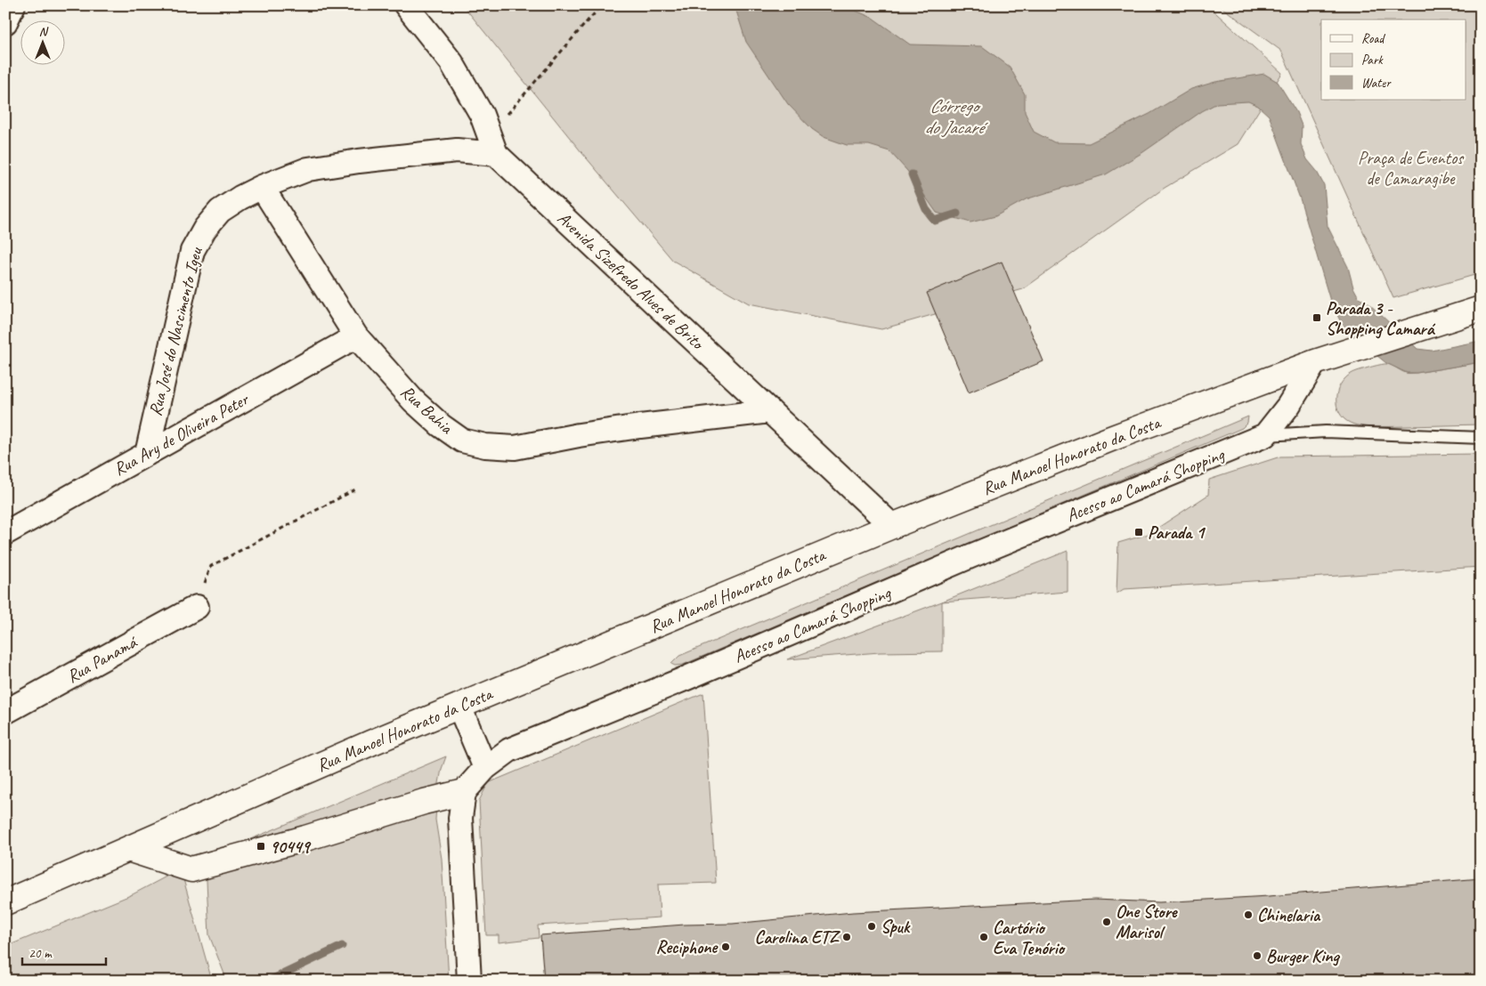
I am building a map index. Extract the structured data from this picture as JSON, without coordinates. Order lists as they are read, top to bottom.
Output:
{
  "streets": {
    "street": [
      "Avenida Sizefredo Alves de Brito",
      "Rua José do Nascimento Igeu",
      "Rua Bahia",
      "Rua Ary de Oliveira Peter",
      "Rua Manoel Honorato da Costa",
      "Acesso ao Camará Shopping",
      "Rua Panamá"
    ]
  },
  "crossings": [
    ["Avenida Sizefredo Alves de Brito", "Rua José do Nascimento Igeu"],
    ["Avenida Sizefredo Alves de Brito", "Rua Bahia"],
    ["Avenida Sizefredo Alves de Brito", "Rua Manoel Honorato da Costa"],
    ["Rua José do Nascimento Igeu", "Rua Bahia"],
    ["Rua José do Nascimento Igeu", "Rua Ary de Oliveira Peter"],
    ["Rua Bahia", "Rua Ary de Oliveira Peter"],
    ["Rua Manoel Honorato da Costa", "Acesso ao Camará Shopping"]
  ],
  "water": ["Córrego do Jacaré"],
  "parks": ["Praça de Eventos de Camaragibe"],
  "places": {
    "transit": ["Parada 3 - Shopping Camará", "Parada 1", "90449"],
    "other": [
      "Chinelaria",
      "One Store Marisol",
      "Spuk",
      "Carolina ETZ",
      "Cartório Eva Tenório",
      "Reciphone",
      "Burger King"
    ]
  },
  "legend": ["Road", "Park", "Water"],
  "scale_bar": "20 m",
  "north": "top"
}
